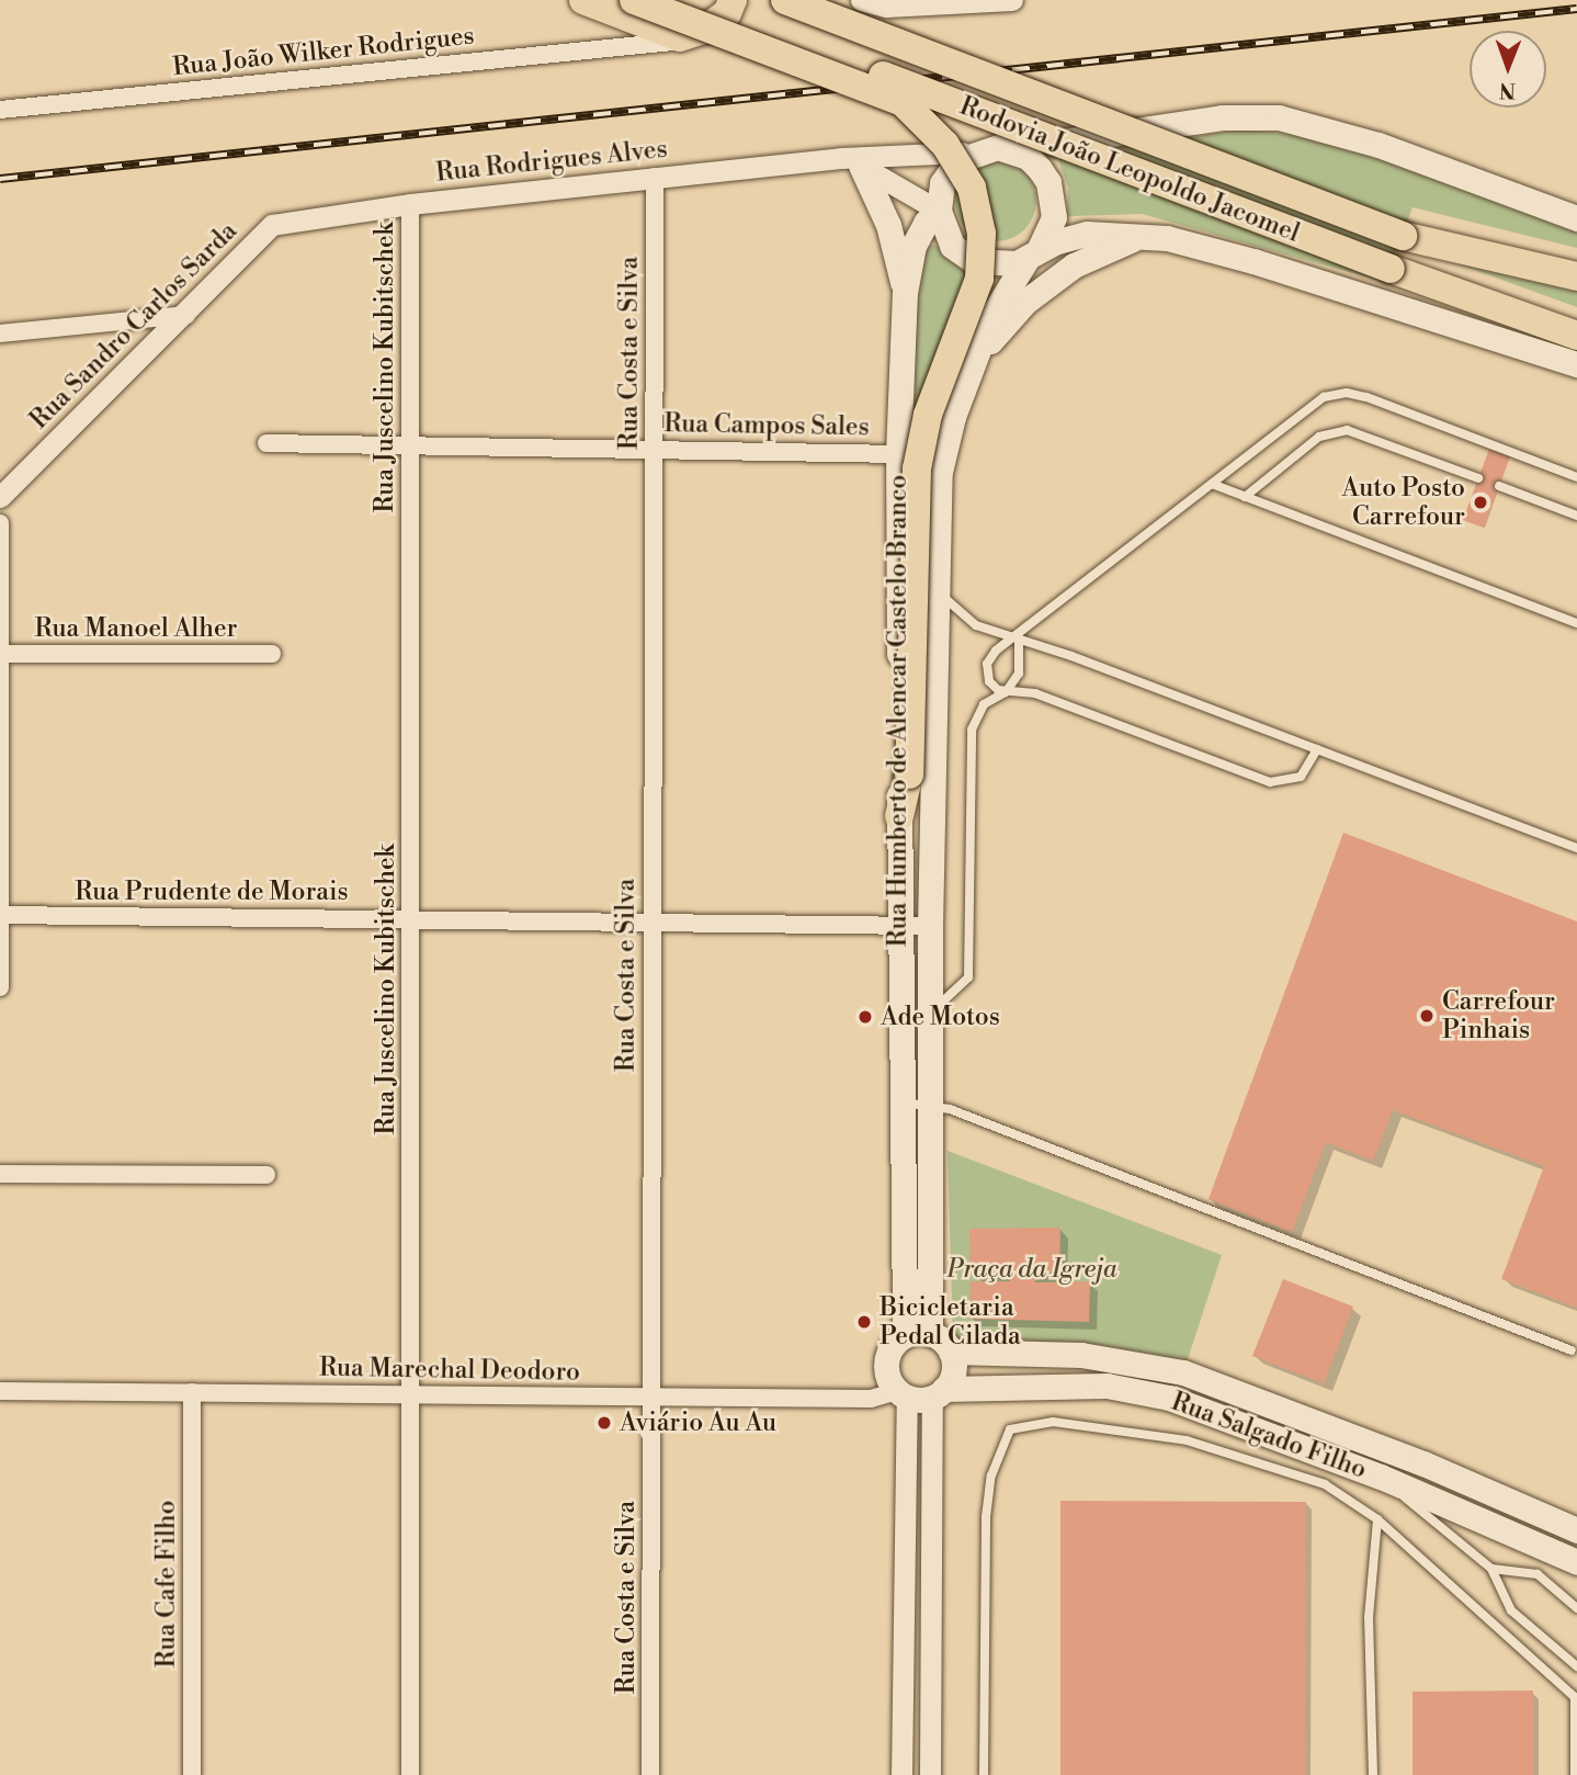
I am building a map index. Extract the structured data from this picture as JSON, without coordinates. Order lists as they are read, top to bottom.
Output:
{
  "streets": {
    "highway": ["Rodovia João Leopoldo Jacomel"],
    "main road": ["Rua Humberto de Alencar Castelo Branco", "Rua Salgado Filho"],
    "street": [
      "Rua João Wilker Rodrigues",
      "Rua Rodrigues Alves",
      "Rua Sandro Carlos Sarda",
      "Rua Costa e Silva",
      "Rua Juscelino Kubitschek",
      "Rua Campos Sales",
      "Rua Manoel Alher",
      "Rua Prudente de Morais",
      "Rua Marechal Deodoro",
      "Rua Cafe Filho"
    ]
  },
  "crossings": [
    ["Rua Rodrigues Alves", "Rua Sandro Carlos Sarda"],
    ["Rua Rodrigues Alves", "Rua Costa e Silva"],
    ["Rua Rodrigues Alves", "Rua Juscelino Kubitschek"],
    ["Rua Rodrigues Alves", "Rua Humberto de Alencar Castelo Branco"],
    ["Rua Costa e Silva", "Rua Campos Sales"],
    ["Rua Costa e Silva", "Rua Prudente de Morais"],
    ["Rua Costa e Silva", "Rua Marechal Deodoro"],
    ["Rua Juscelino Kubitschek", "Rua Campos Sales"],
    ["Rua Juscelino Kubitschek", "Rua Prudente de Morais"],
    ["Rua Juscelino Kubitschek", "Rua Marechal Deodoro"],
    ["Rua Campos Sales", "Rua Humberto de Alencar Castelo Branco"],
    ["Rua Humberto de Alencar Castelo Branco", "Rua Prudente de Morais"],
    ["Rua Humberto de Alencar Castelo Branco", "Rua Marechal Deodoro"],
    ["Rua Humberto de Alencar Castelo Branco", "Rua Salgado Filho"],
    ["Rua Marechal Deodoro", "Rua Salgado Filho"],
    ["Rua Marechal Deodoro", "Rua Cafe Filho"]
  ],
  "parks": ["Praça da Igreja"],
  "places": [
    "Auto Posto Carrefour",
    "Carrefour Pinhais",
    "Ade Motos",
    "Bicicletaria Pedal Cilada",
    "Aviário Au Au"
  ],
  "north": "bottom"
}
